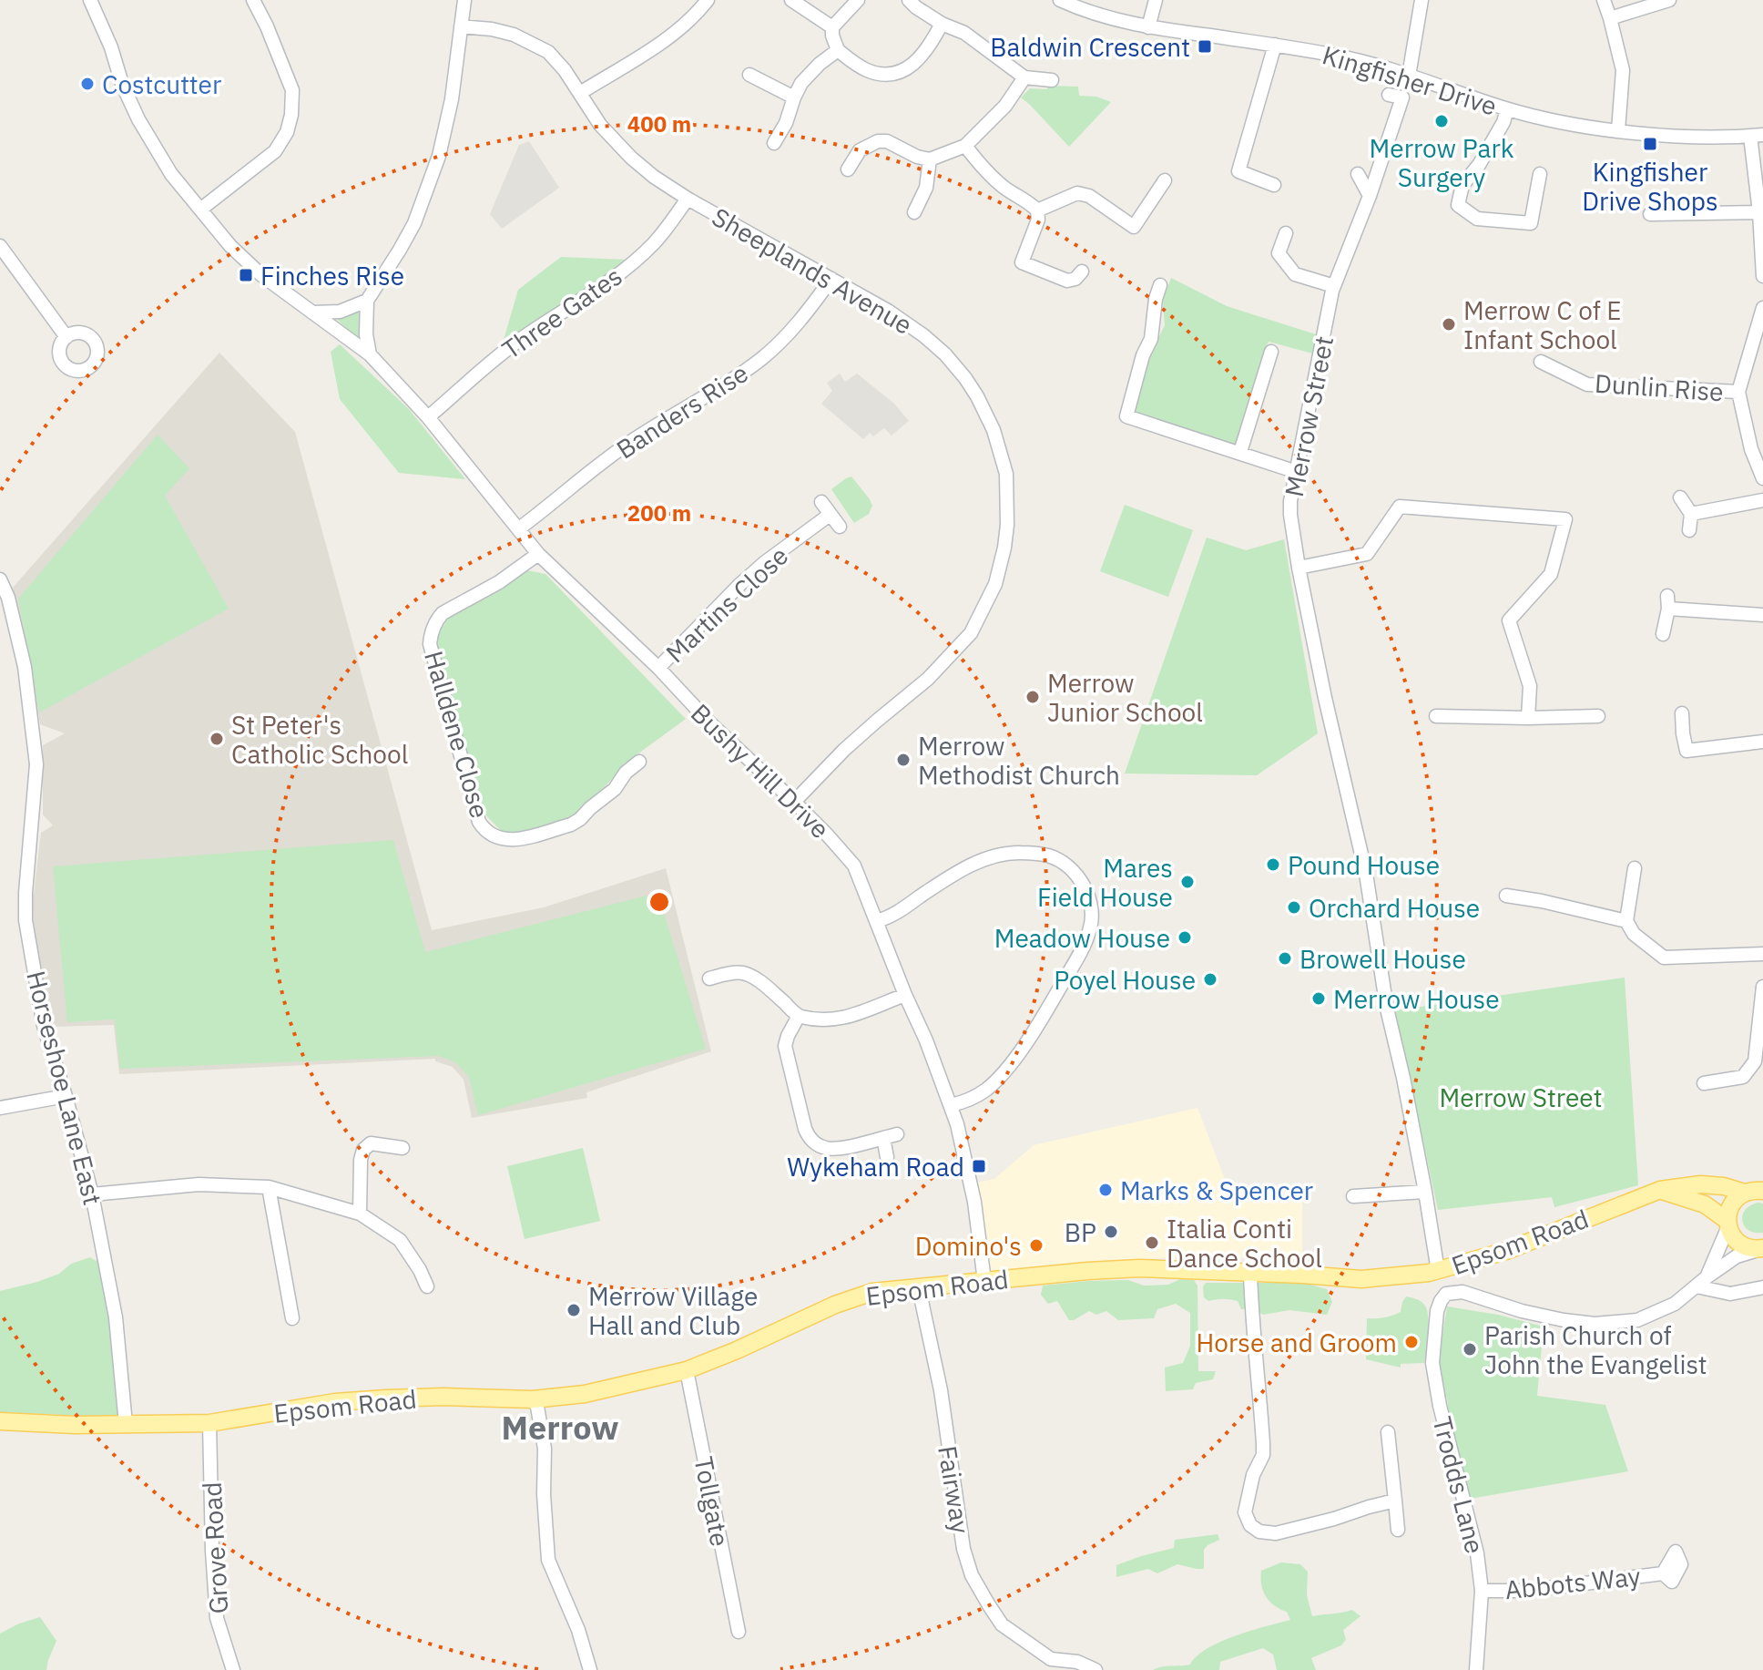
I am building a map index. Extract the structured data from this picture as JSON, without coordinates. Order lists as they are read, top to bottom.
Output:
{
  "streets": {
    "main road": ["Epsom Road"],
    "street": [
      "Kingfisher Drive",
      "Sheeplands Avenue",
      "Three Gates",
      "Dunlin Rise",
      "Banders Rise",
      "Merrow Street",
      "Martins Close",
      "Halldene Close",
      "Bushy Hill Drive",
      "Horseshoe Lane East",
      "Trodds Lane",
      "Fairway",
      "Tollgate",
      "Grove Road",
      "Abbots Way"
    ]
  },
  "crossings": [
    ["Sheeplands Avenue", "Three Gates"],
    ["Sheeplands Avenue", "Banders Rise"],
    ["Sheeplands Avenue", "Bushy Hill Drive"],
    ["Three Gates", "Bushy Hill Drive"],
    ["Banders Rise", "Bushy Hill Drive"],
    ["Merrow Street", "Epsom Road"],
    ["Martins Close", "Bushy Hill Drive"],
    ["Halldene Close", "Bushy Hill Drive"],
    ["Bushy Hill Drive", "Epsom Road"],
    ["Horseshoe Lane East", "Epsom Road"],
    ["Epsom Road", "Trodds Lane"],
    ["Epsom Road", "Fairway"],
    ["Epsom Road", "Tollgate"],
    ["Epsom Road", "Grove Road"],
    ["Trodds Lane", "Abbots Way"]
  ],
  "districts": ["Merrow"],
  "parks": ["Merrow Street"],
  "places": {
    "transit": [
      "Baldwin Crescent",
      "Kingfisher Drive Shops",
      "Finches Rise",
      "Wykeham Road"
    ],
    "other": [
      "Costcutter",
      "Merrow Park Surgery",
      "Merrow C of E Infant School",
      "Merrow Junior School",
      "St Peter's Catholic School",
      "Merrow Methodist Church",
      "Pound House",
      "Mares Field House",
      "Orchard House",
      "Meadow House",
      "Browell House",
      "Poyel House",
      "Merrow House",
      "Marks & Spencer",
      "BP",
      "Italia Conti Dance School",
      "Domino's",
      "Merrow Village Hall and Club",
      "Horse and Groom",
      "Parish Church of John the Evangelist"
    ]
  },
  "rings": ["400 m", "200 m"]
}
